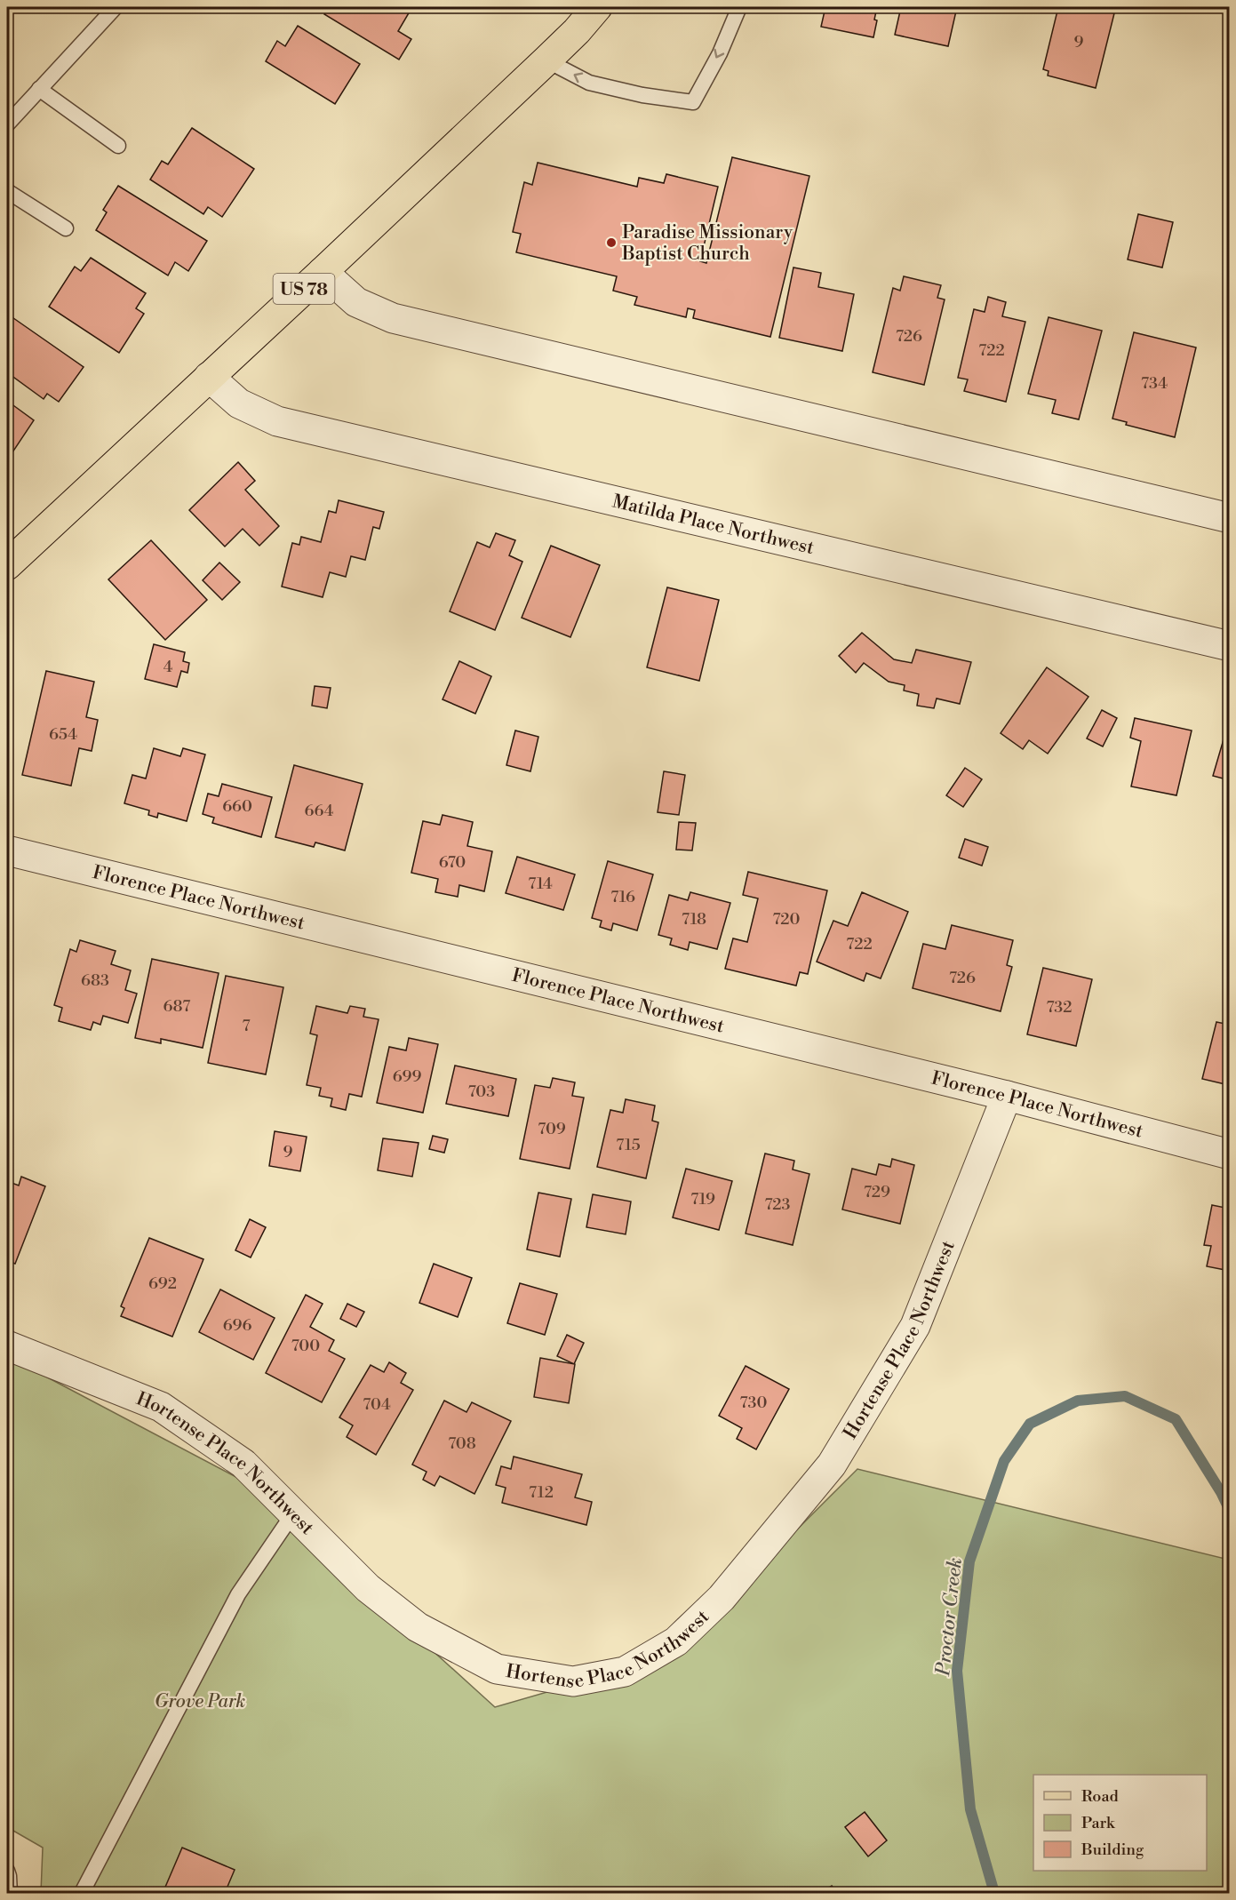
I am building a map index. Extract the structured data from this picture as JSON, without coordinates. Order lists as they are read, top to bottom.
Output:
{
  "streets": {
    "main road": ["US 78"],
    "street": ["Matilda Place Northwest", "Florence Place Northwest", "Hortense Place Northwest"]
  },
  "crossings": [
    ["US 78", "Matilda Place Northwest"],
    ["Florence Place Northwest", "Hortense Place Northwest"]
  ],
  "water": ["Proctor Creek"],
  "parks": ["Grove Park"],
  "places": ["Paradise Missionary Baptist Church"],
  "house_numbers": [
    "9",
    "726",
    "722",
    "734",
    "4",
    "654",
    "660",
    "664",
    "670",
    "714",
    "716",
    "718",
    "720",
    "722",
    "726",
    "683",
    "687",
    "732",
    "7",
    "699",
    "703",
    "709",
    "715",
    "9",
    "729",
    "719",
    "723",
    "692",
    "696",
    "700",
    "730",
    "704",
    "708",
    "712"
  ],
  "legend": ["Road", "Park", "Building"]
}
